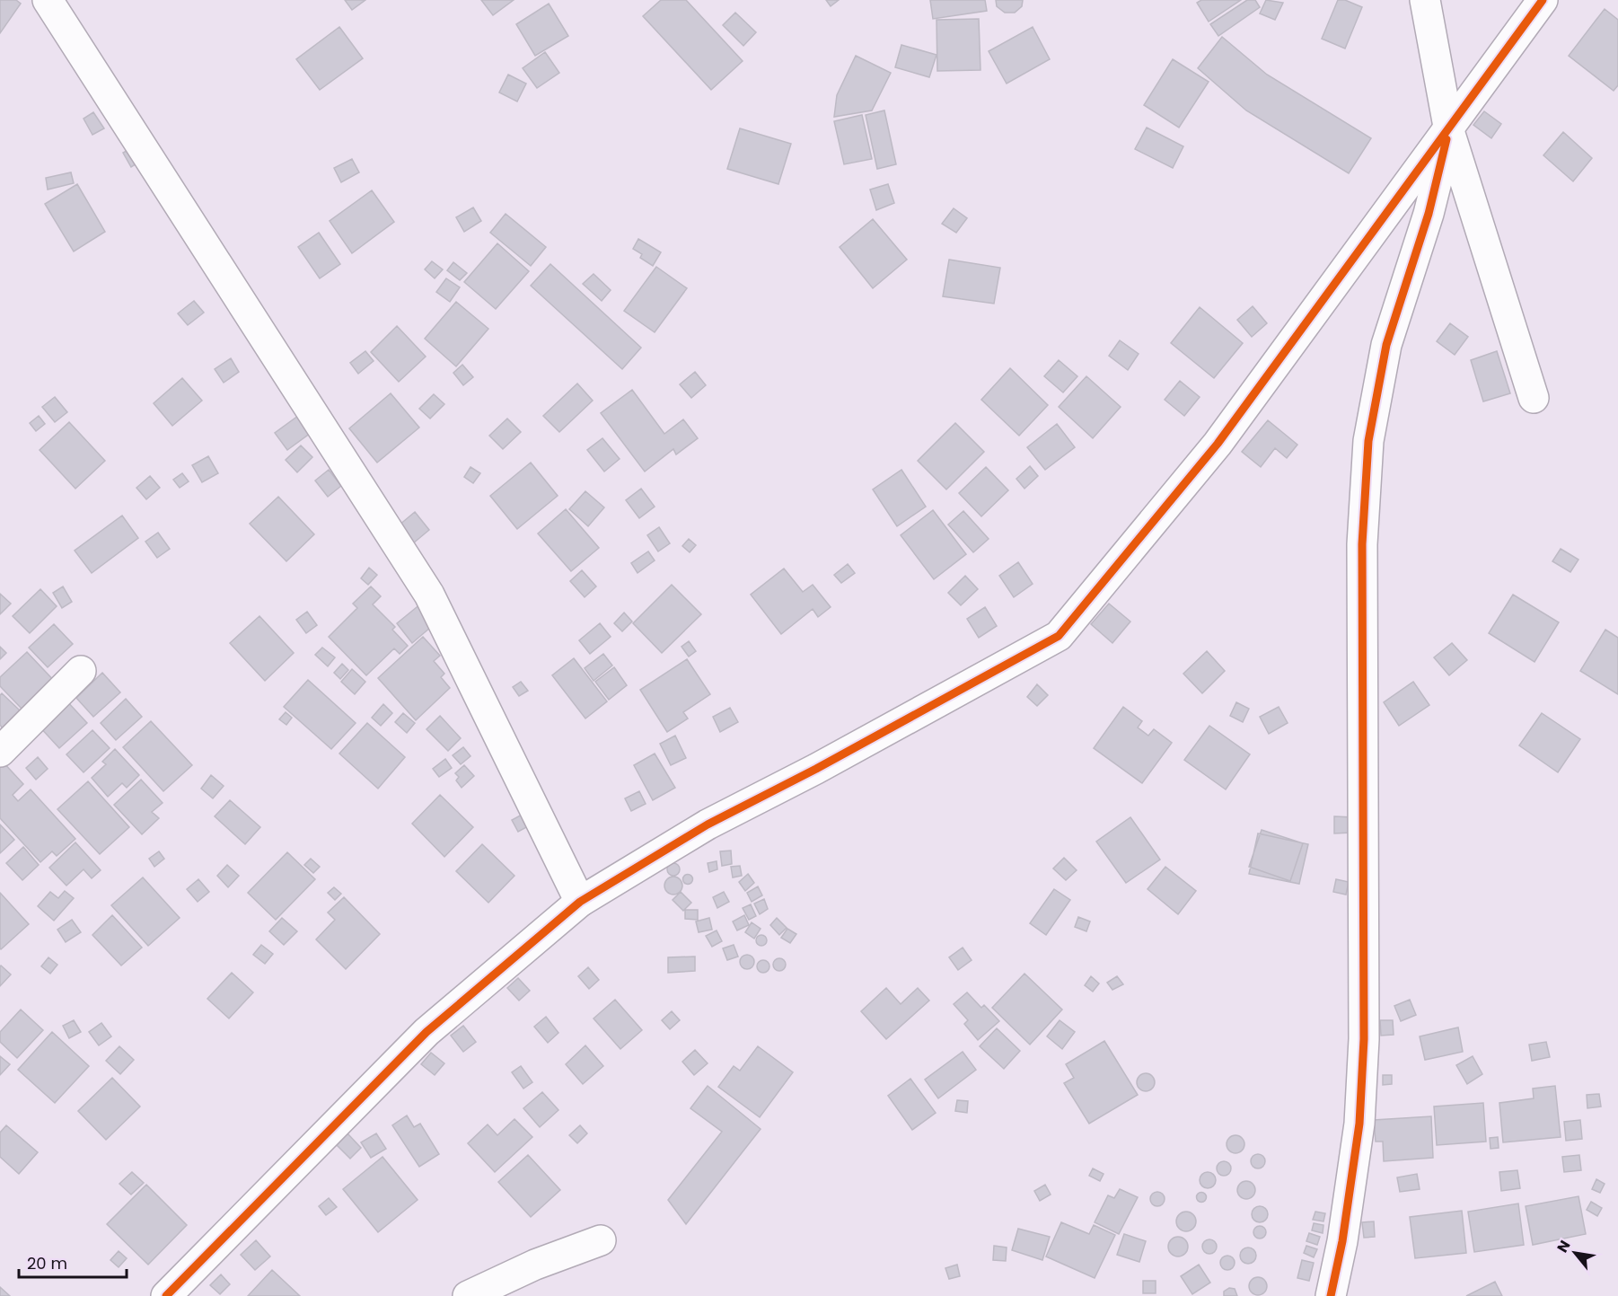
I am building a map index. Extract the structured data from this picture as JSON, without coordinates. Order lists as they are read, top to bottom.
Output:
{
  "scale_bar": "20 m",
  "north": "top left"
}
